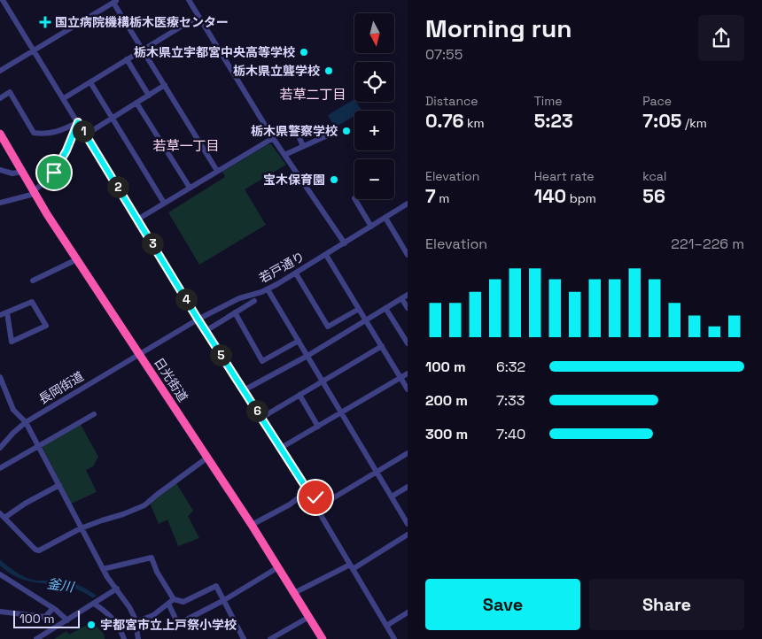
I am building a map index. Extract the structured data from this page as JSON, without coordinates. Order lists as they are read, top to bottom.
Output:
{
  "streets": {
    "highway": ["日光街道"],
    "street": ["若戸通り", "長岡街道"]
  },
  "crossings": [
    ["若戸通り", "日光街道"],
    ["若戸通り", "長岡街道"],
    ["日光街道", "長岡街道"]
  ],
  "districts": ["若草二丁目", "若草一丁目"],
  "water": ["釜川"],
  "places": {
    "health": ["国立病院機構栃木医療センター"],
    "other": [
      "栃木県立宇都宮中央高等学校",
      "栃木県立聾学校",
      "栃木県警察学校",
      "宝木保育園",
      "宇都宮市立上戸祭小学校"
    ]
  },
  "scale_bar": "100 m",
  "north": "bottom",
  "page": {
    "heading": ["Morning run", "07:55"],
    "map_buttons": ["+", "−"],
    "stats": [
      ["Distance", "0.76 km"],
      ["Time", "5:23"],
      ["Pace", "7:05 /km"],
      ["Elevation", "7 m"],
      ["Heart rate", "140 bpm"],
      ["kcal", "56"]
    ],
    "pins": [
      "1",
      "2",
      "3",
      "4",
      "5",
      "6"
    ],
    "chart": ["Elevation", "221–226 m"],
    "list": [
      {
        "name": "100 m",
        "note": "6:32"
      },
      {
        "name": "200 m",
        "note": "7:33"
      },
      {
        "name": "300 m",
        "note": "7:40"
      }
    ],
    "buttons": ["Save", "Share"],
    "scale": "100 m"
  }
}
